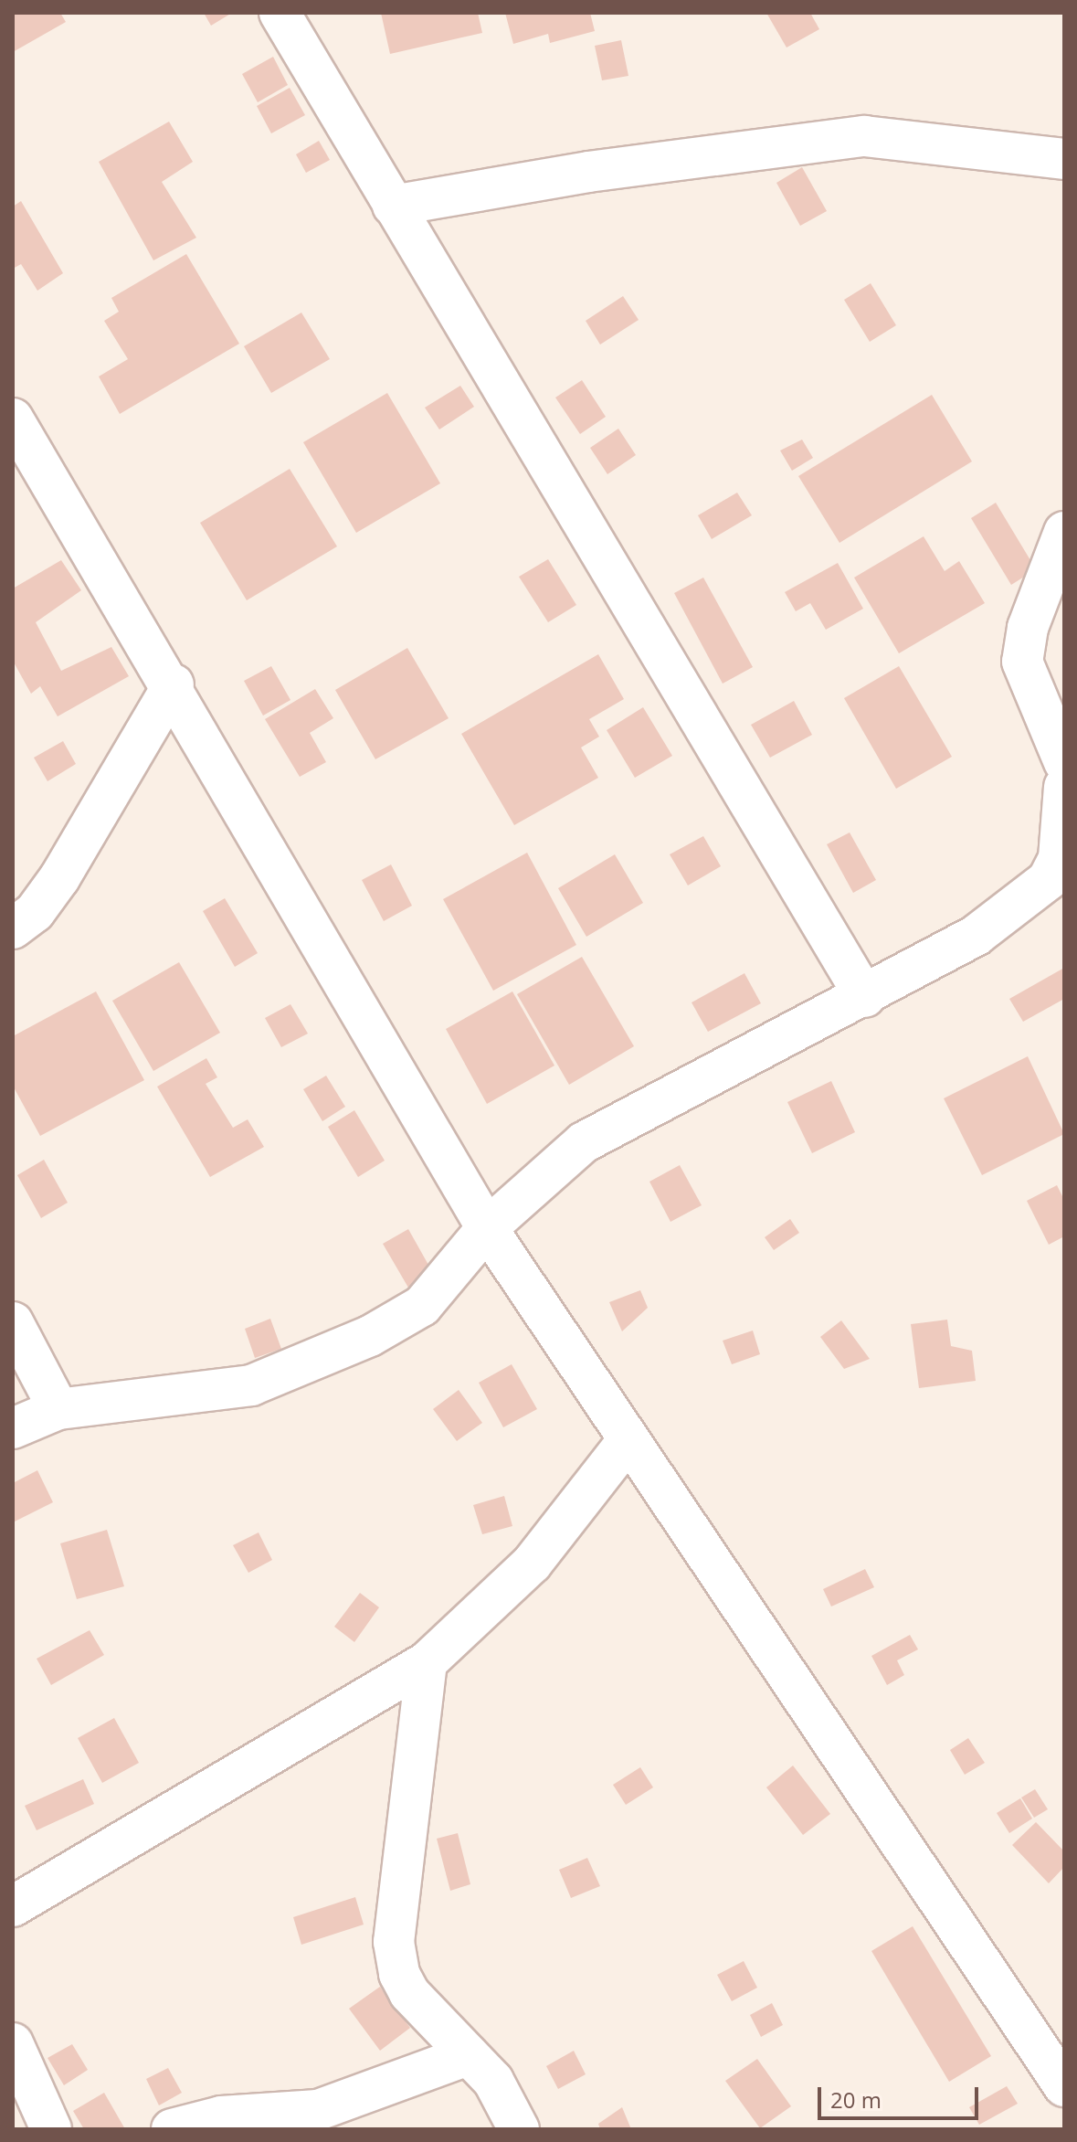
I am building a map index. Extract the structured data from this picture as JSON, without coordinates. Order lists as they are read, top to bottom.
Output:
{
  "scale_bar": "20 m"
}
